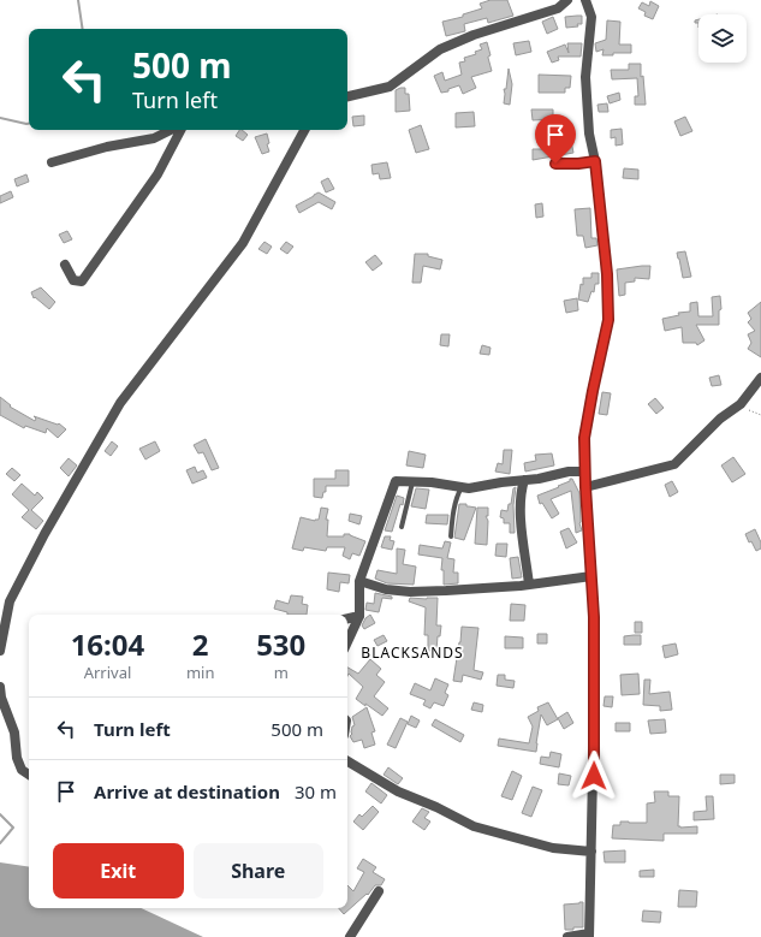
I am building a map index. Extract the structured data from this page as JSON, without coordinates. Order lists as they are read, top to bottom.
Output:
{
  "districts": ["BLACKSANDS"],
  "page": {
    "turn": ["500 m", "Turn left"],
    "eta": [
      "16:04",
      "Arrival",
      "2",
      "min",
      "530",
      "m"
    ],
    "list": [
      {
        "name": "Turn left",
        "value": "500 m"
      },
      {
        "name": "Arrive at destination",
        "value": "30 m"
      }
    ],
    "buttons": ["Exit", "Share"]
  }
}
